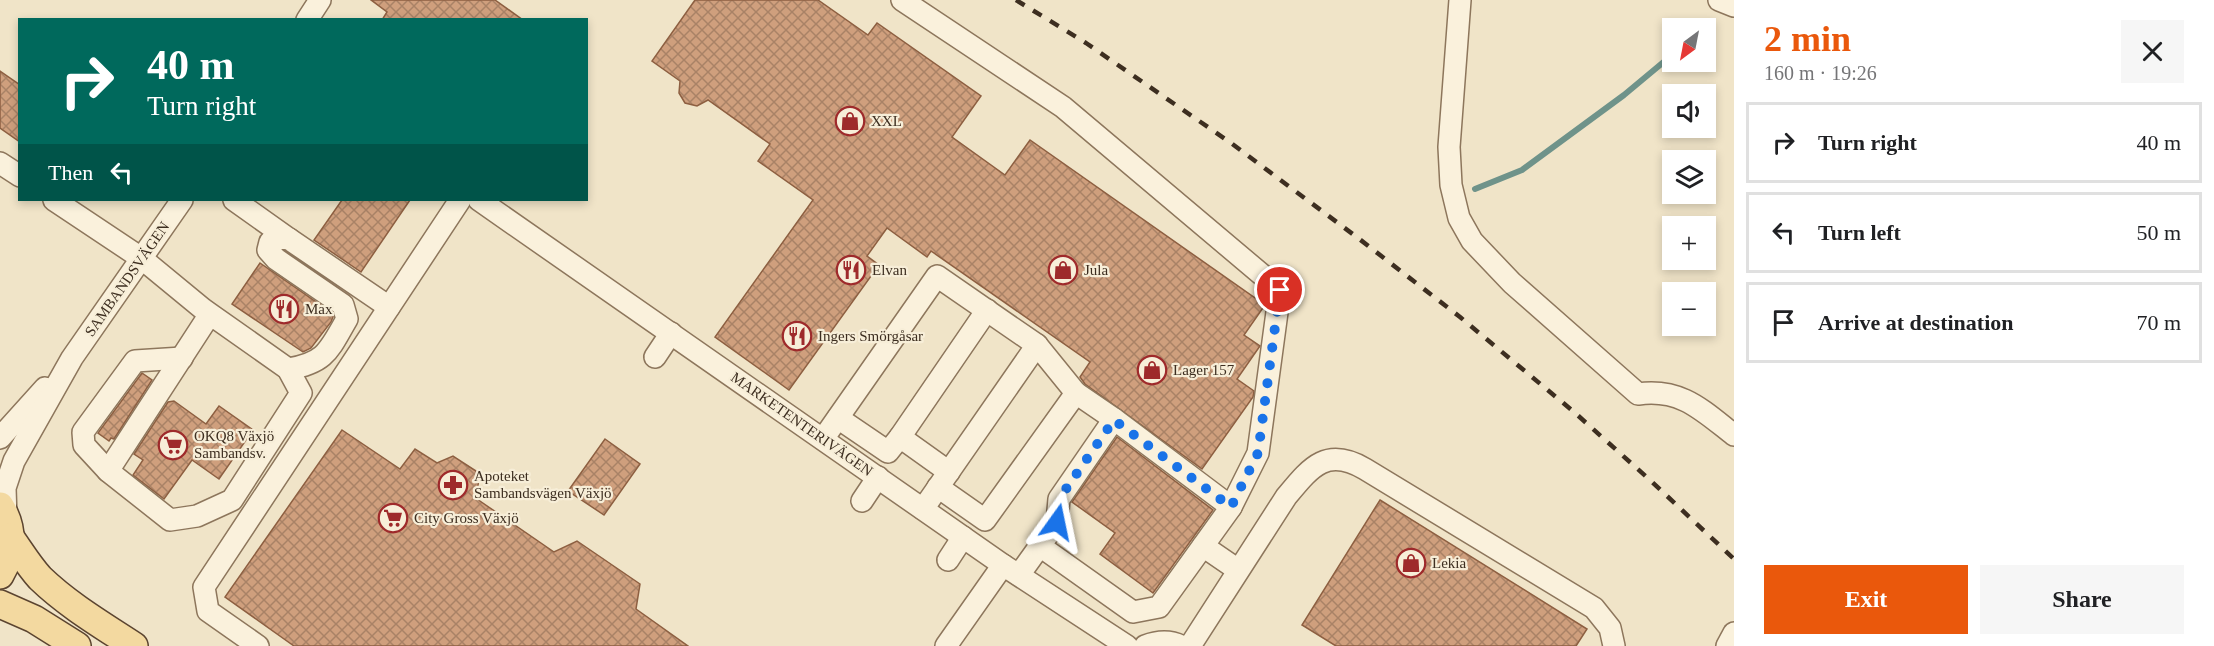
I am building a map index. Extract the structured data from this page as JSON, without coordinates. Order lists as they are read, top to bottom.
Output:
{
  "streets": {
    "street": ["SAMBANDSVÄGEN", "MARKETENTERIVÄGEN"]
  },
  "places": {
    "shop": [
      "XXL",
      "Jula",
      "Lager 157",
      "Lekia"
    ],
    "restaurant": ["Elvan", "Max", "Ingers Smörgåsar"],
    "supermarket": ["OKQ8 Växjö Sambandsv.", "City Gross Växjö"],
    "pharmacy": ["Apoteket Sambandsvägen Växjö"]
  },
  "north": "bottom left",
  "page": {
    "heading": ["2 min", "160 m · 19:26"],
    "map_buttons": ["+", "−"],
    "turn": ["40 m", "Turn right"],
    "list": [
      {
        "name": "Turn right",
        "value": "40 m"
      },
      {
        "name": "Turn left",
        "value": "50 m"
      },
      {
        "name": "Arrive at destination",
        "value": "70 m"
      }
    ],
    "then": "Then",
    "buttons": ["Exit", "Share"]
  }
}
